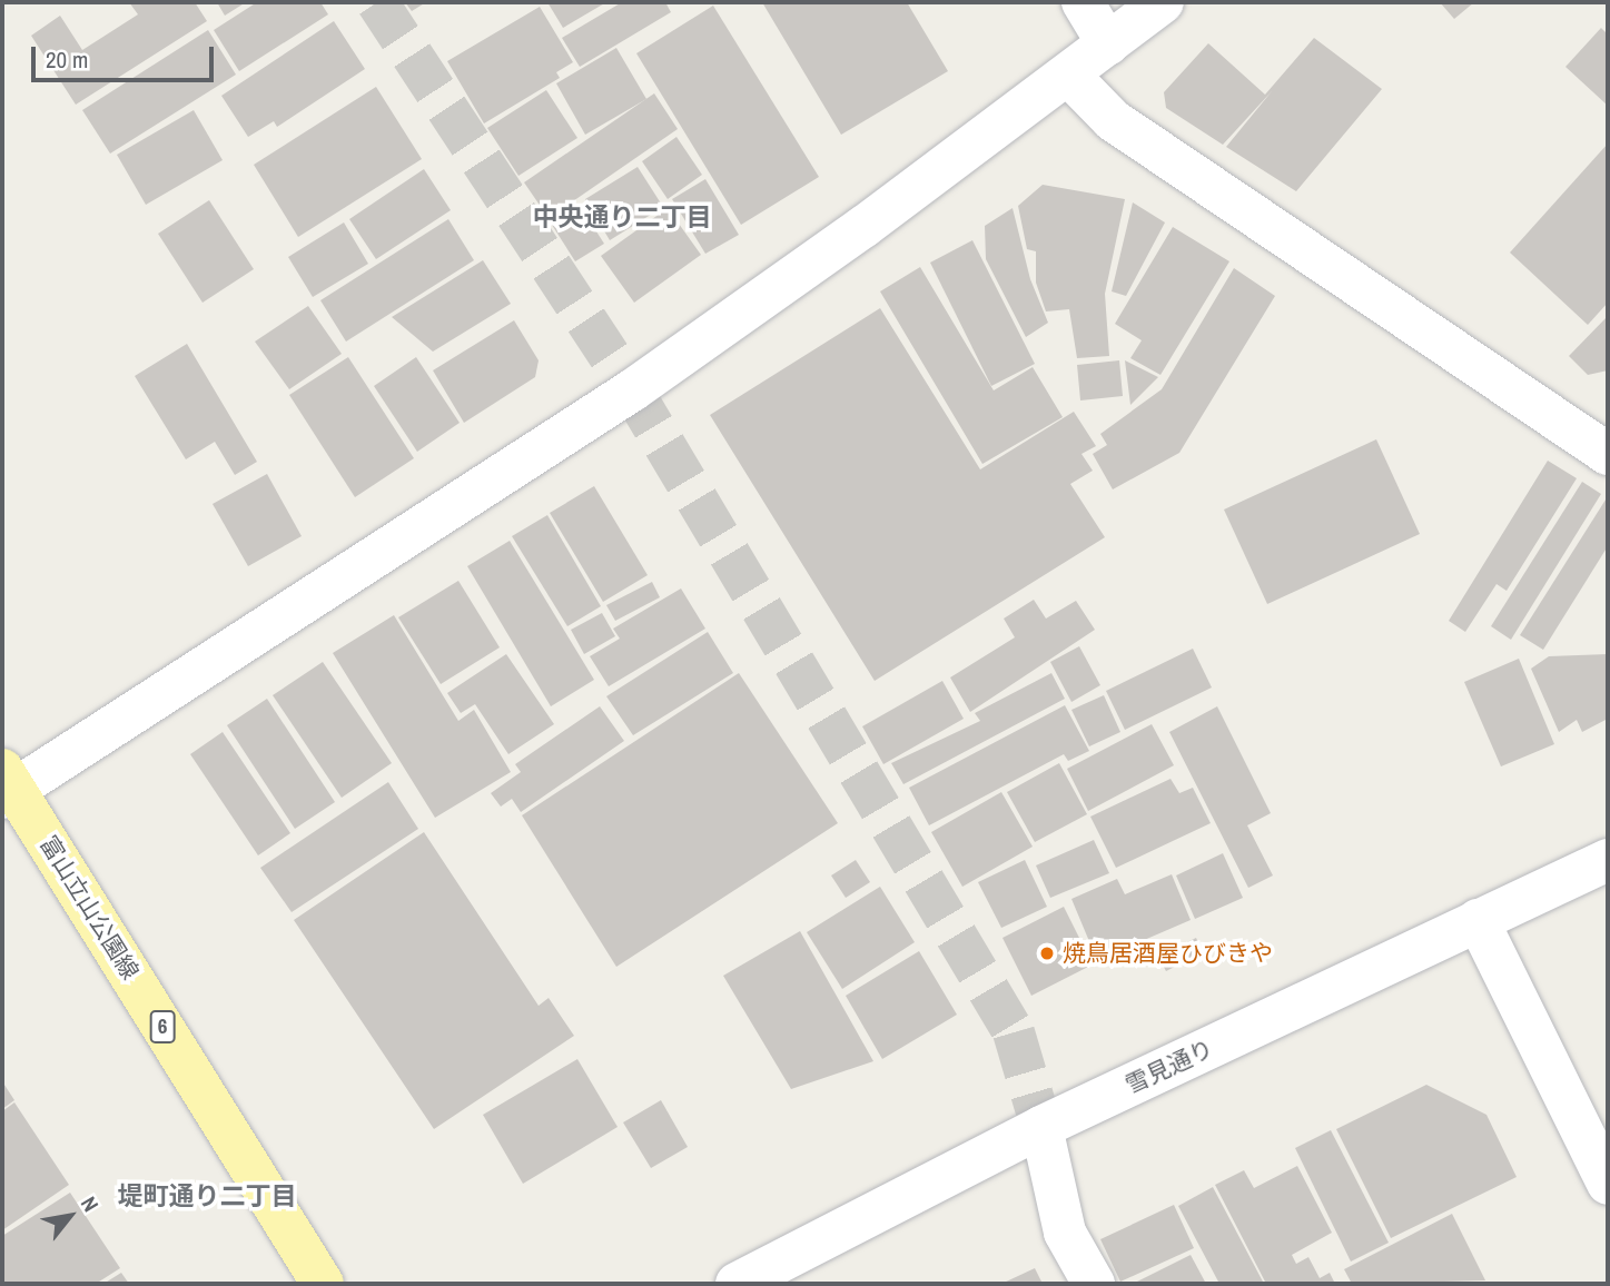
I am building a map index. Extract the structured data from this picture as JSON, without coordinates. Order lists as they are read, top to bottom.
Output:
{
  "streets": {
    "main road": ["富山立山公園線", "6"],
    "street": ["雪見通り"]
  },
  "districts": ["中央通り二丁目", "堤町通り二丁目"],
  "places": ["焼鳥居酒屋ひびきや"],
  "scale_bar": "20 m",
  "north": "top right"
}
